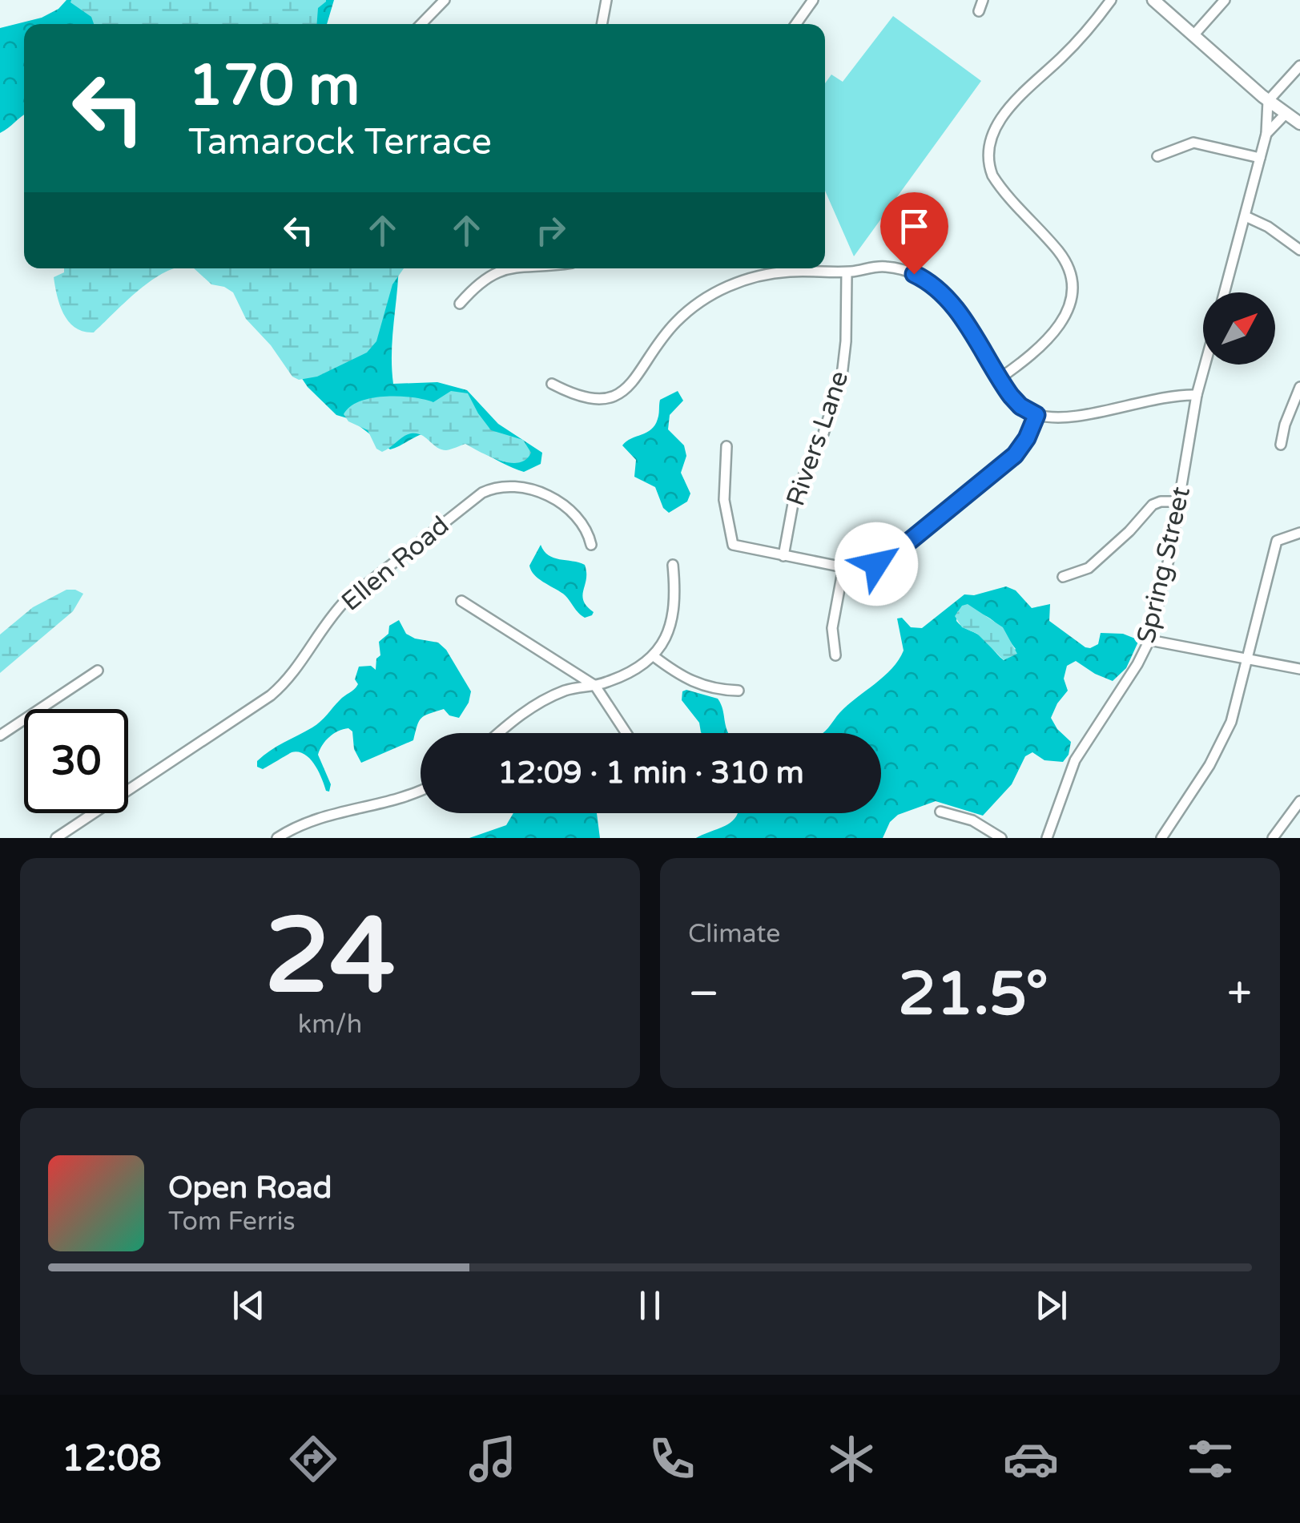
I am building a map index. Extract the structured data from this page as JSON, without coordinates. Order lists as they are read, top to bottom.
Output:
{
  "streets": {
    "street": ["Rivers Lane", "Ellen Road", "Spring Street"]
  },
  "north": "top right",
  "page": {
    "turn": ["170 m", "Tamarock Terrace"],
    "limit": "30",
    "trip": "12:09 · 1 min · 310 m",
    "tile": [
      ["24", "km/h"],
      "Climate"
    ],
    "heat": ["−", "21.5°", "+"],
    "song": ["Open Road", "Tom Ferris"],
    "tabs": "12:08"
  }
}
